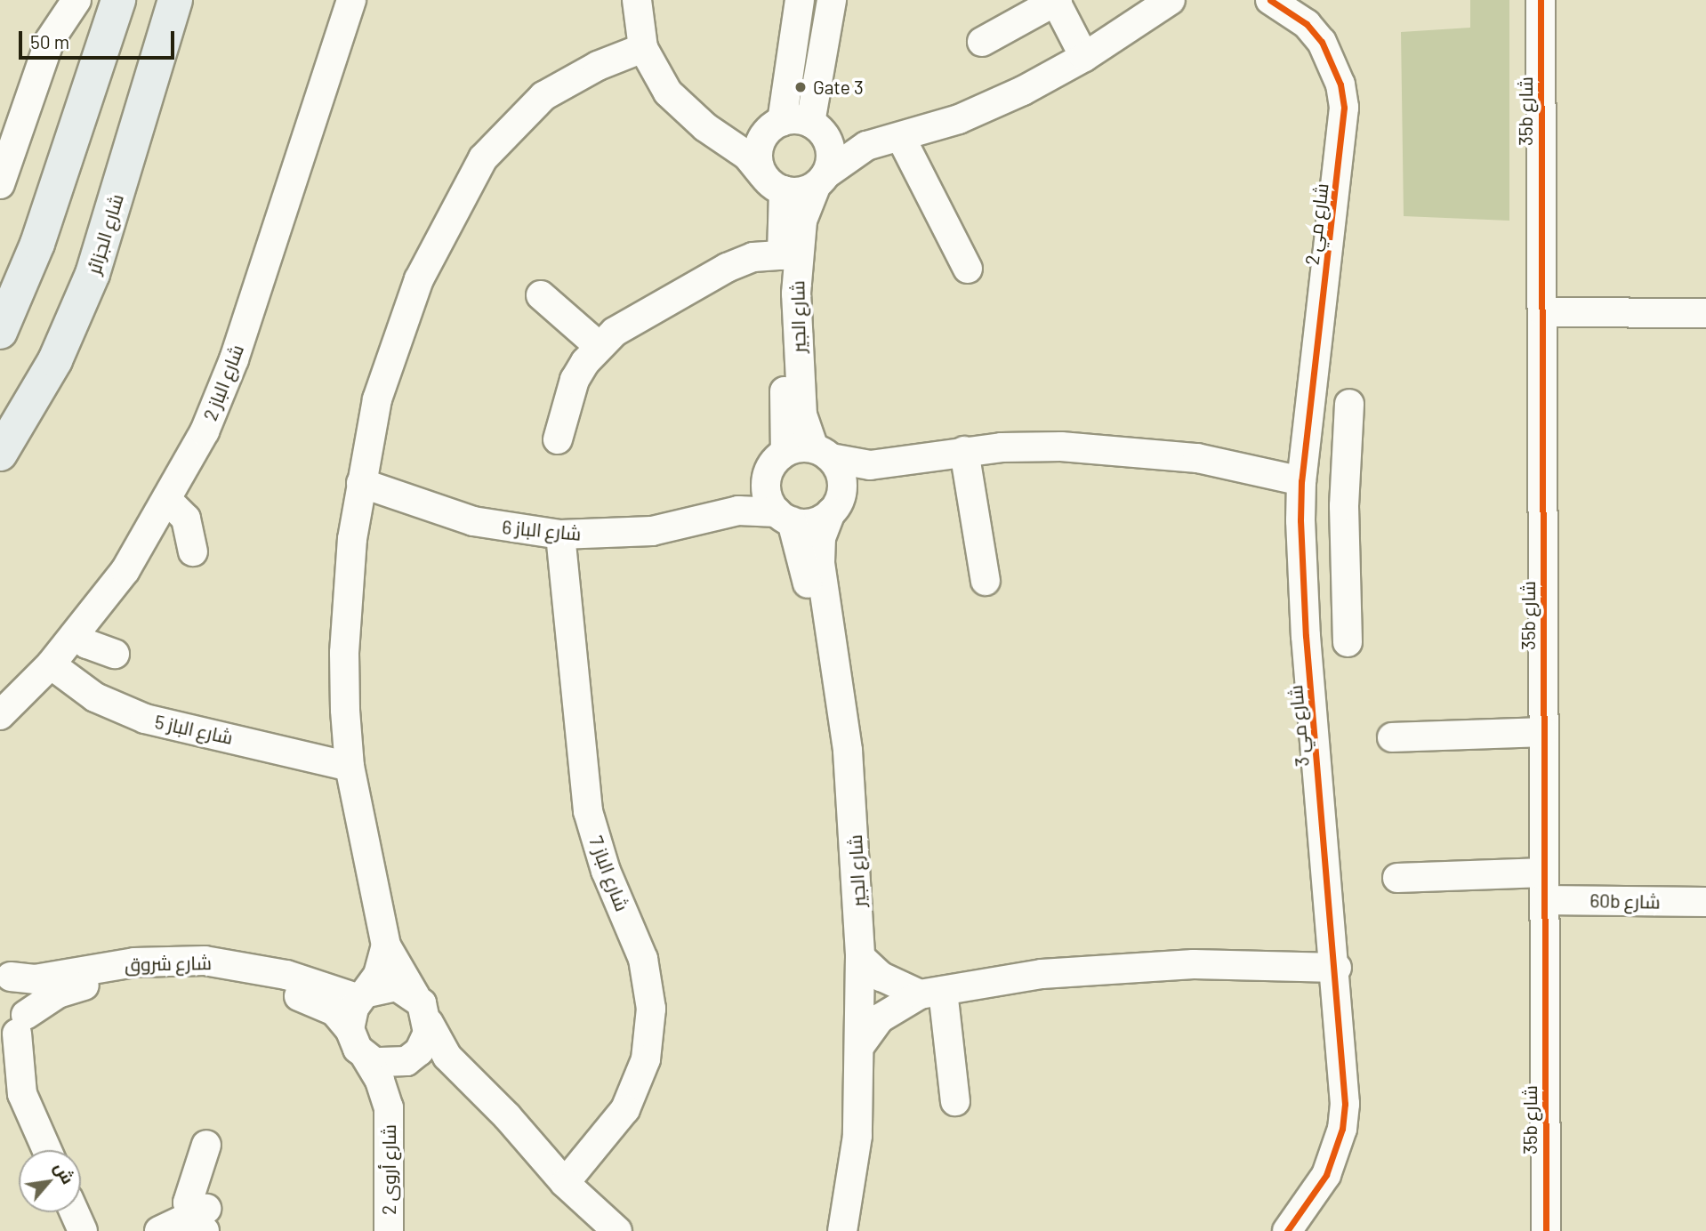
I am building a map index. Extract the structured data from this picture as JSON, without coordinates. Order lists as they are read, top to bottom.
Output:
{
  "streets": {
    "main road": ["شارع الجزائر"],
    "street": [
      "35b شارع",
      "شارع مي 2",
      "شارع الجير",
      "شارع الباز 2",
      "شارع الباز 6",
      "شارع مي 3",
      "شارع الباز 5",
      "شارع الباز 7",
      "60b شارع",
      "شارع شروق",
      "شارع أروى 2"
    ]
  },
  "crossings": [
    ["35b شارع", "60b شارع"],
    ["شارع مي 2", "شارع مي 3"],
    ["شارع الجير", "شارع الباز 6"],
    ["شارع الباز 2", "شارع الباز 5"],
    ["شارع الباز 6", "شارع الباز 7"],
    ["شارع شروق", "شارع أروى 2"]
  ],
  "places": ["Gate 3"],
  "scale_bar": "50 m",
  "north": "top right"
}
